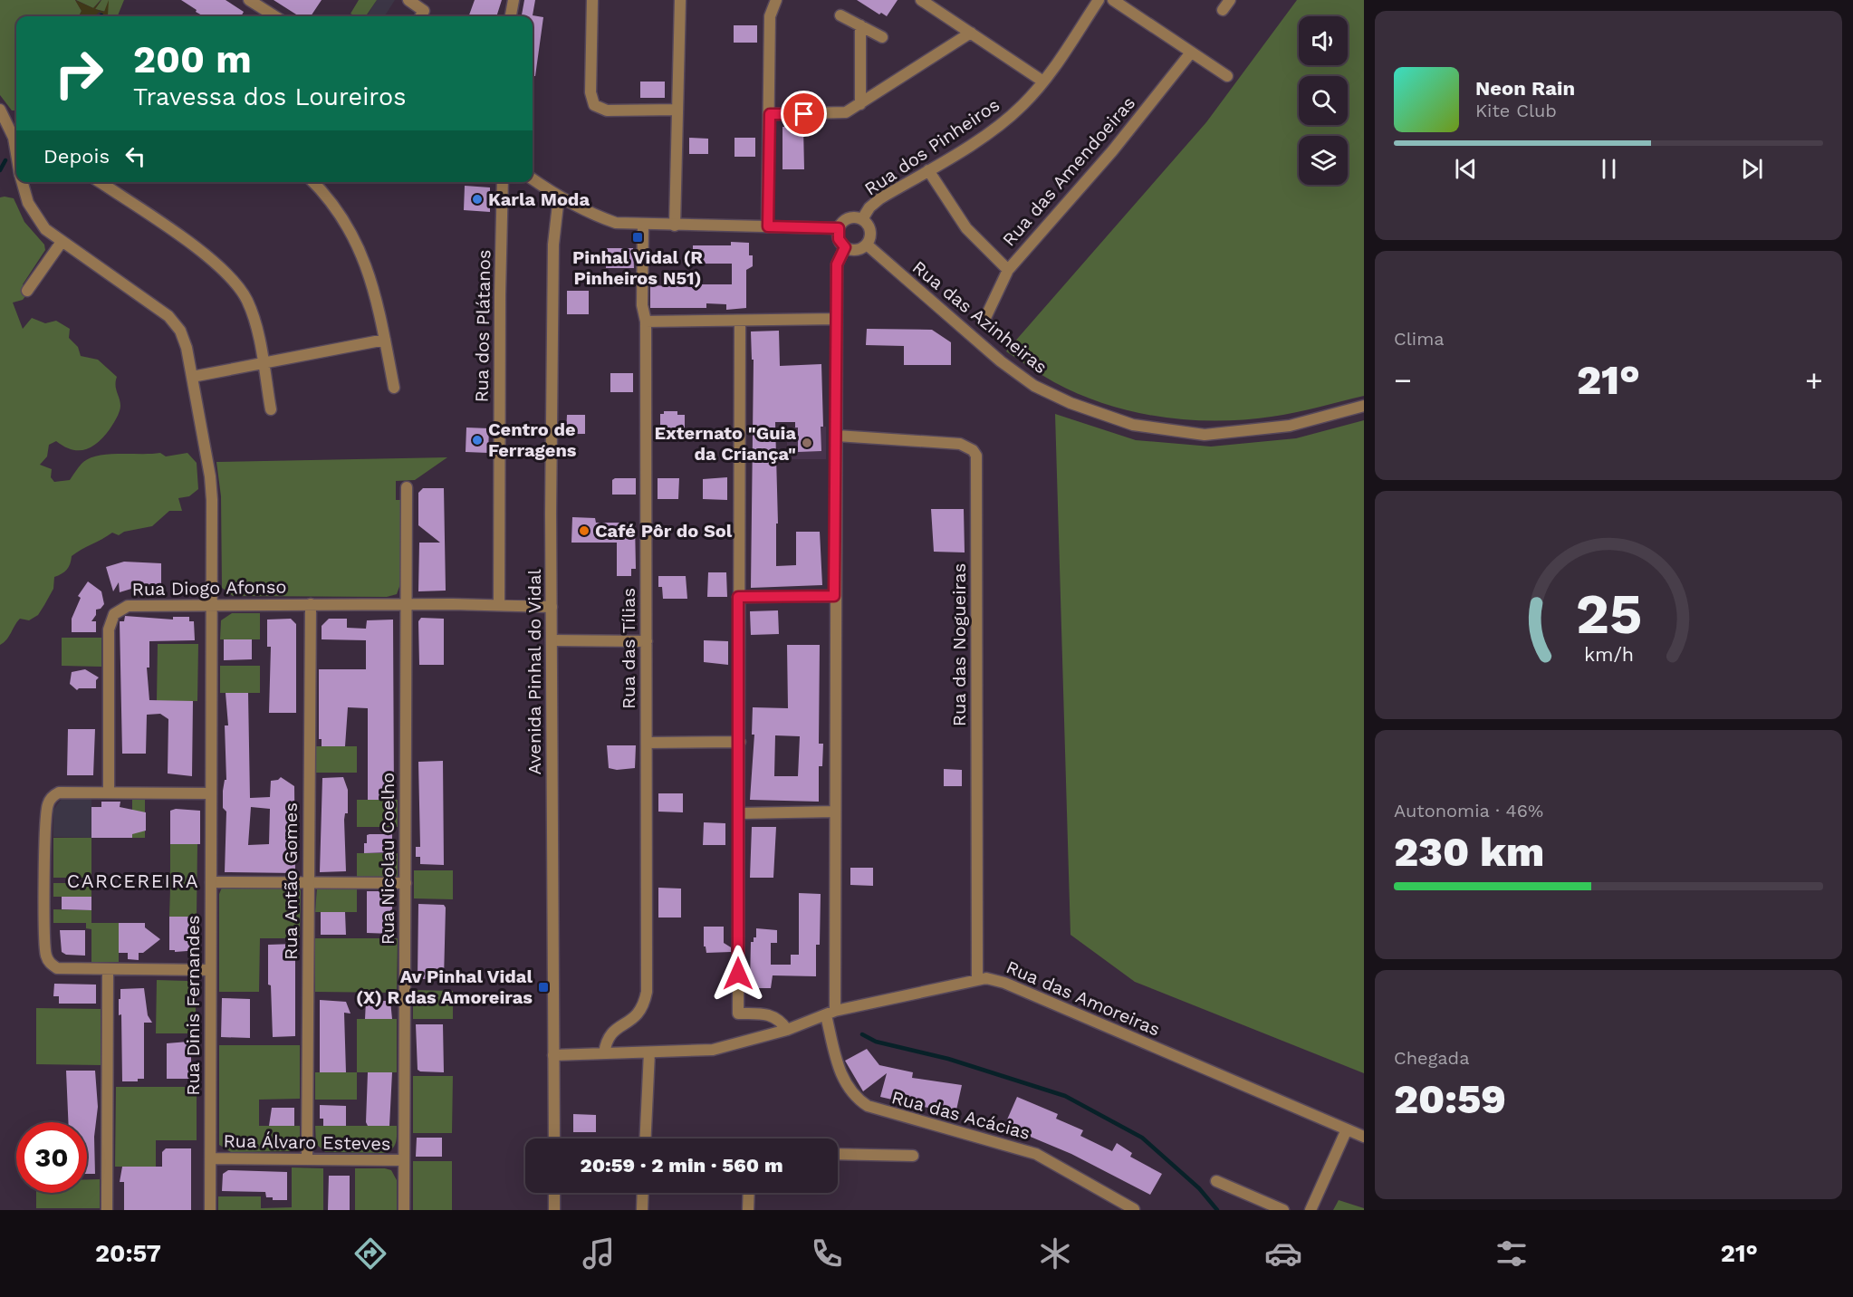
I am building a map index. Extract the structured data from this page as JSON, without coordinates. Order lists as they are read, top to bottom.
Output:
{
  "streets": {
    "street": [
      "Rua dos Pinheiros",
      "Rua das Amendoeiras",
      "Rua das Azinheiras",
      "Rua dos Plátanos",
      "Rua Diogo Afonso",
      "Rua das Nogueiras",
      "Rua das Tílias",
      "Avenida Pinhal do Vidal",
      "Rua Nicolau Coelho",
      "Rua Antão Gomes",
      "Rua das Amoreiras",
      "Rua Dinis Fernandes",
      "Rua das Acácias",
      "Rua Álvaro Esteves"
    ]
  },
  "crossings": [
    ["Rua dos Pinheiros", "Rua das Azinheiras"],
    ["Rua dos Pinheiros", "Rua das Acácias"],
    ["Rua das Azinheiras", "Rua das Acácias"],
    ["Rua dos Plátanos", "Rua Diogo Afonso"],
    ["Rua Diogo Afonso", "Avenida Pinhal do Vidal"],
    ["Rua Diogo Afonso", "Rua Nicolau Coelho"],
    ["Rua Diogo Afonso", "Rua Antão Gomes"],
    ["Rua Diogo Afonso", "Rua Dinis Fernandes"],
    ["Rua das Nogueiras", "Rua das Amoreiras"],
    ["Rua das Nogueiras", "Rua das Acácias"],
    ["Rua das Tílias", "Rua das Amoreiras"],
    ["Avenida Pinhal do Vidal", "Rua das Amoreiras"],
    ["Rua Nicolau Coelho", "Rua Álvaro Esteves"],
    ["Rua Antão Gomes", "Rua Álvaro Esteves"],
    ["Rua das Amoreiras", "Rua das Acácias"],
    ["Rua Dinis Fernandes", "Rua Álvaro Esteves"]
  ],
  "districts": ["CARCEREIRA"],
  "places": {
    "other": [
      "Karla Moda",
      "Centro de Ferragens",
      "Externato \"Guia da Criança\"",
      "Café Pôr do Sol"
    ],
    "transit": ["Pinhal Vidal (R Pinheiros N51)", "Av Pinhal Vidal (X) R das Amoreiras"]
  },
  "page": {
    "turn": ["200 m", "Travessa dos Loureiros"],
    "song": ["Neon Rain", "Kite Club"],
    "then": "Depois",
    "tile": [
      "Clima",
      ["Autonomia · 46%", "230 km"],
      ["Chegada", "20:59"]
    ],
    "heat": ["−", "21°", "+"],
    "limit": "30",
    "trip": "20:59 · 2 min · 560 m",
    "tabs": ["20:57", "21°"],
    "gauge": ["25", "km/h"]
  }
}
